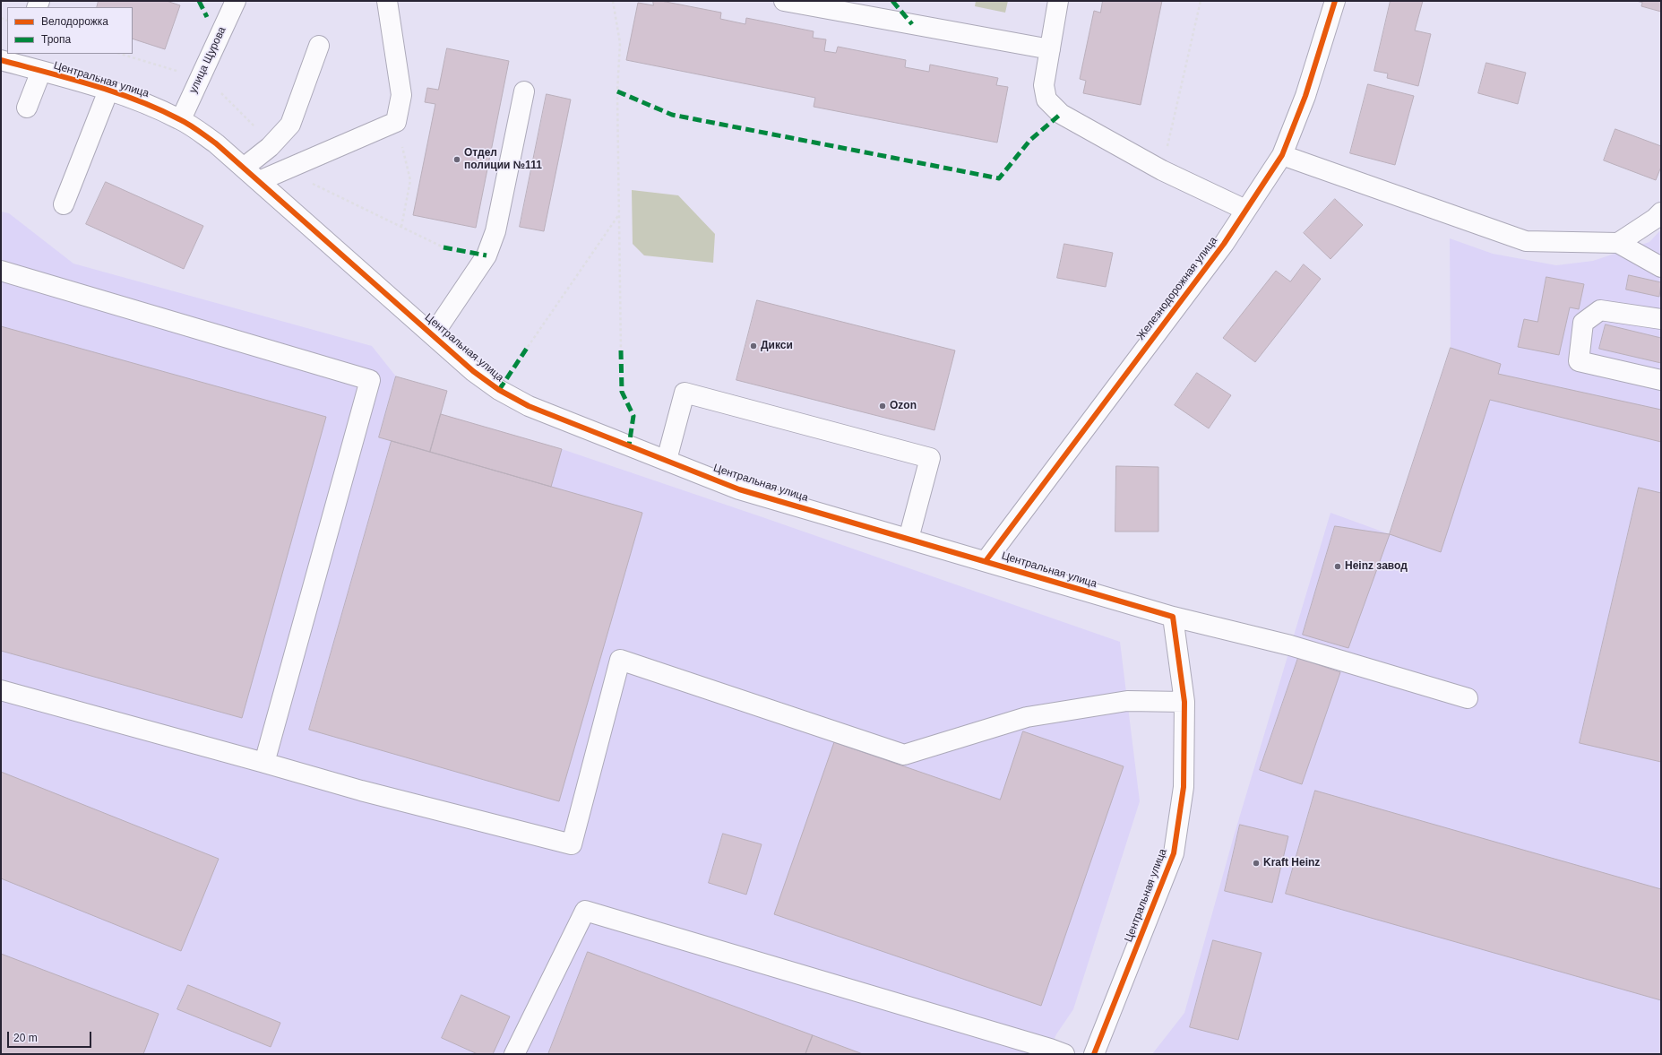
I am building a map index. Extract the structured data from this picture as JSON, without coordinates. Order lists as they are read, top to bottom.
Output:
{
  "streets": {
    "street": ["улица Щурова", "Центральная улица", "Железнодорожная улица"]
  },
  "crossings": [
    ["улица Щурова", "Центральная улица"],
    ["Центральная улица", "Железнодорожная улица"]
  ],
  "places": [
    "Отдел полиции №111",
    "Дикси",
    "Ozon",
    "Heinz завод",
    "Kraft Heinz"
  ],
  "legend": ["Велодорожка", "Тропа"],
  "scale_bar": "20 m"
}
